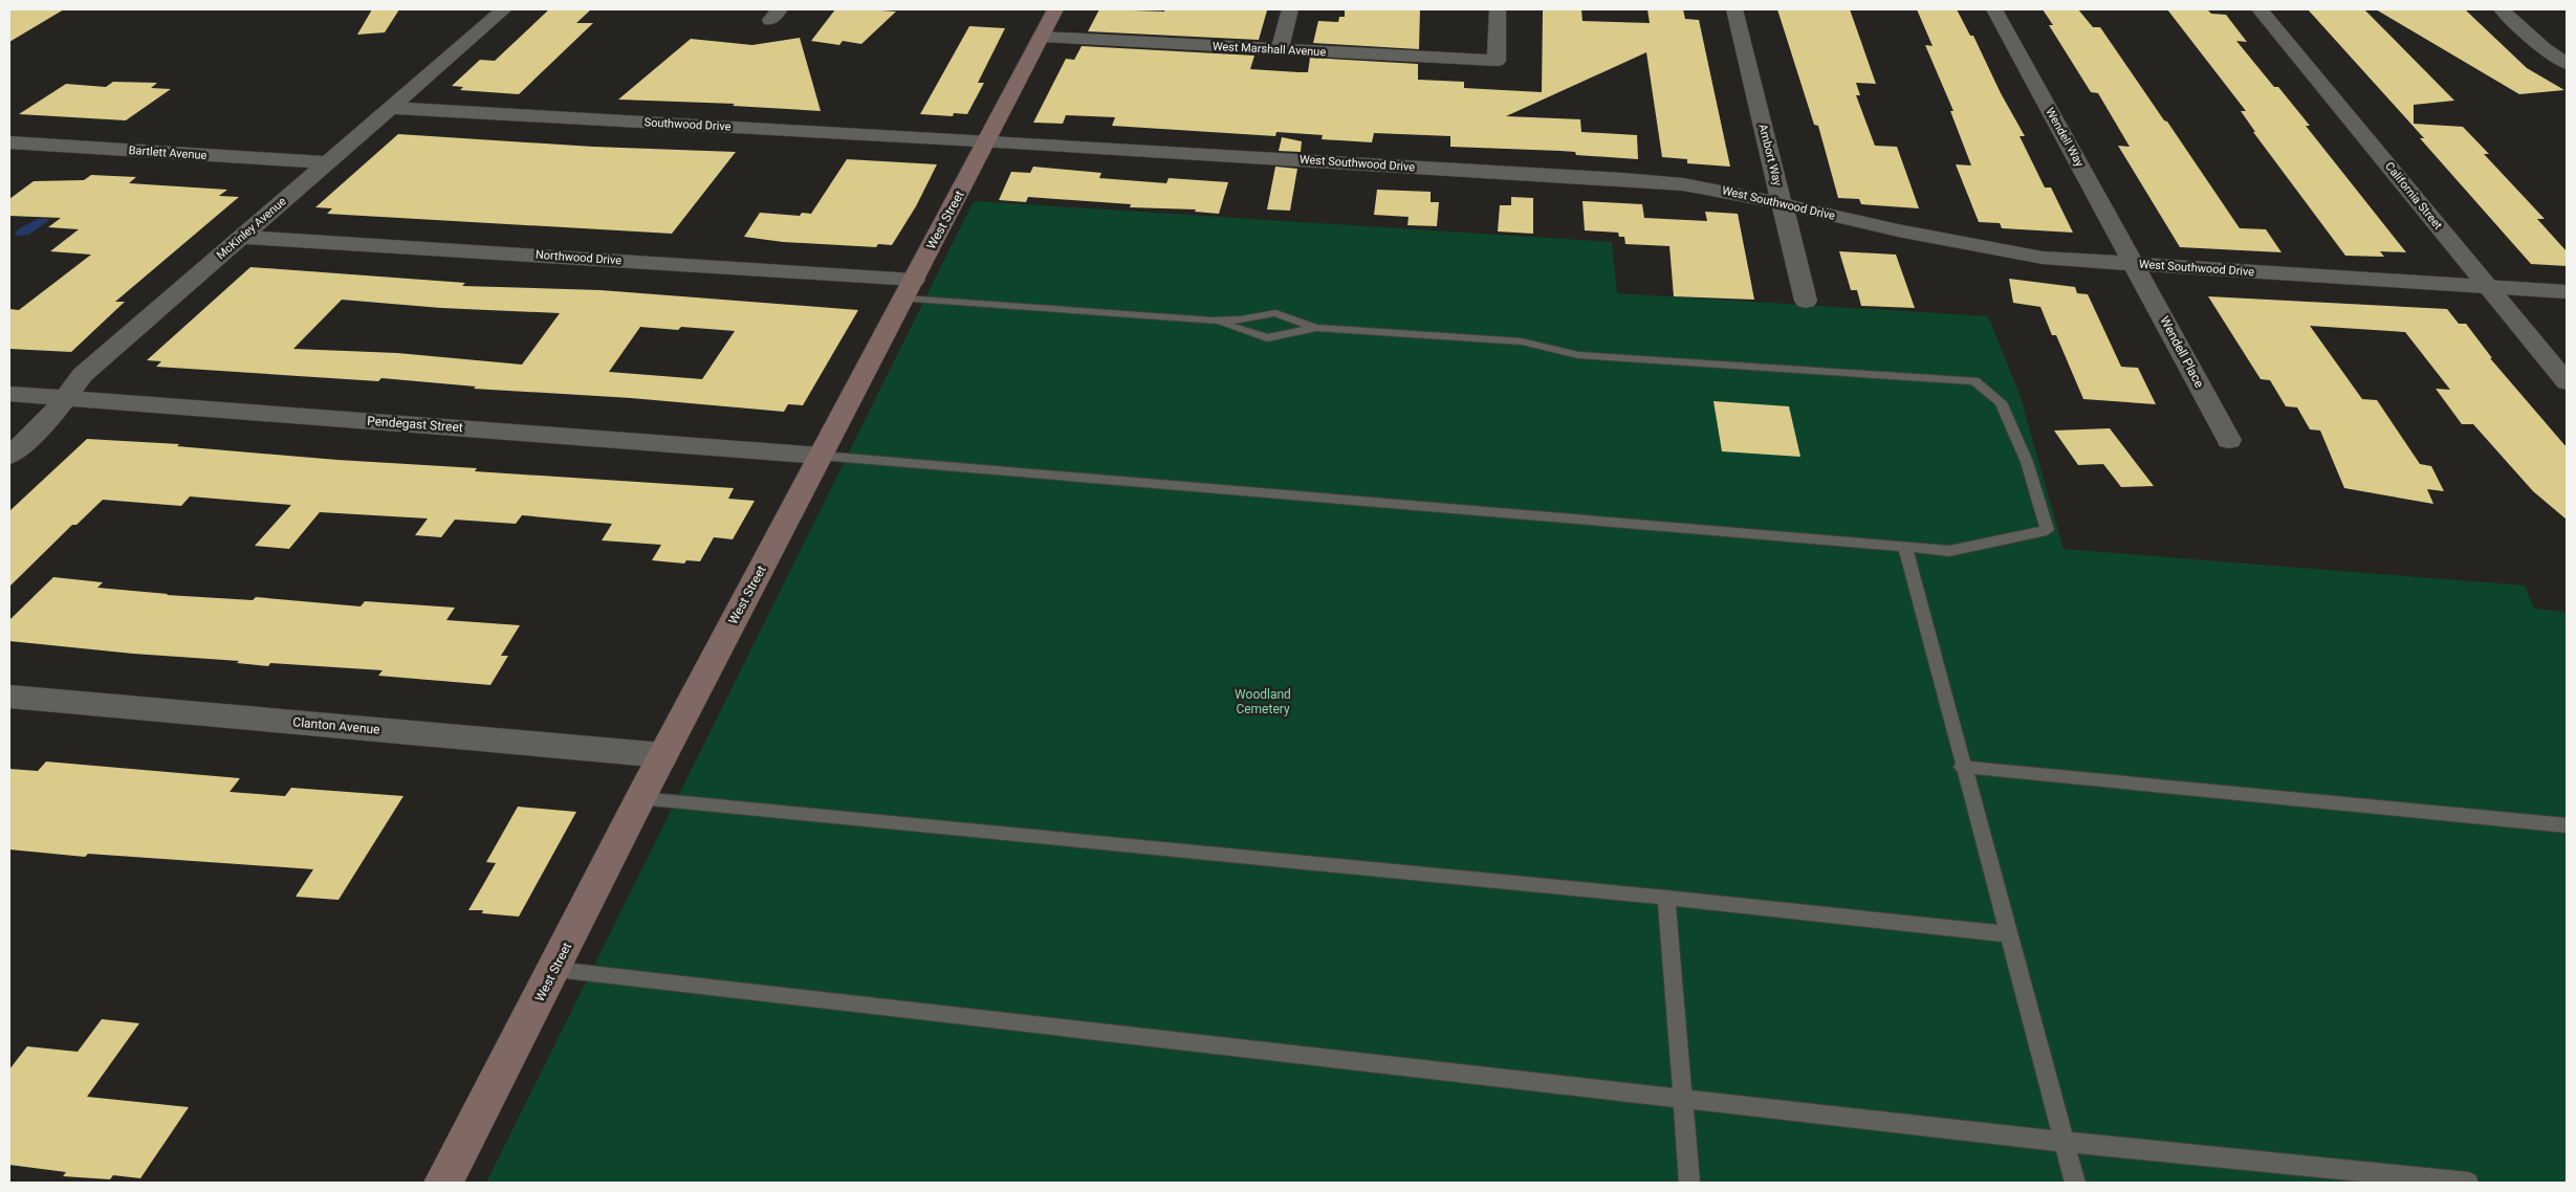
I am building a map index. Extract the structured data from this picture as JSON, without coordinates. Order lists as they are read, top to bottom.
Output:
{
  "streets": {
    "main road": ["West Street"],
    "street": [
      "West Marshall Avenue",
      "Southwood Drive",
      "Wendell Way",
      "Bartlett Avenue",
      "Ambort Way",
      "West Southwood Drive",
      "California Street",
      "McKinley Avenue",
      "Northwood Drive",
      "Wendell Place",
      "Pendegast Street",
      "Clanton Avenue"
    ]
  },
  "crossings": [
    ["West Marshall Avenue", "West Street"],
    ["Southwood Drive", "West Southwood Drive"],
    ["Southwood Drive", "West Street"],
    ["Southwood Drive", "McKinley Avenue"],
    ["Wendell Way", "West Southwood Drive"],
    ["Wendell Way", "Wendell Place"],
    ["Bartlett Avenue", "McKinley Avenue"],
    ["Ambort Way", "West Southwood Drive"],
    ["West Southwood Drive", "California Street"],
    ["West Southwood Drive", "West Street"],
    ["West Southwood Drive", "Wendell Place"],
    ["West Street", "Northwood Drive"],
    ["West Street", "Pendegast Street"],
    ["West Street", "Clanton Avenue"],
    ["McKinley Avenue", "Northwood Drive"],
    ["McKinley Avenue", "Pendegast Street"]
  ],
  "parks": ["Woodland Cemetery"]
}
